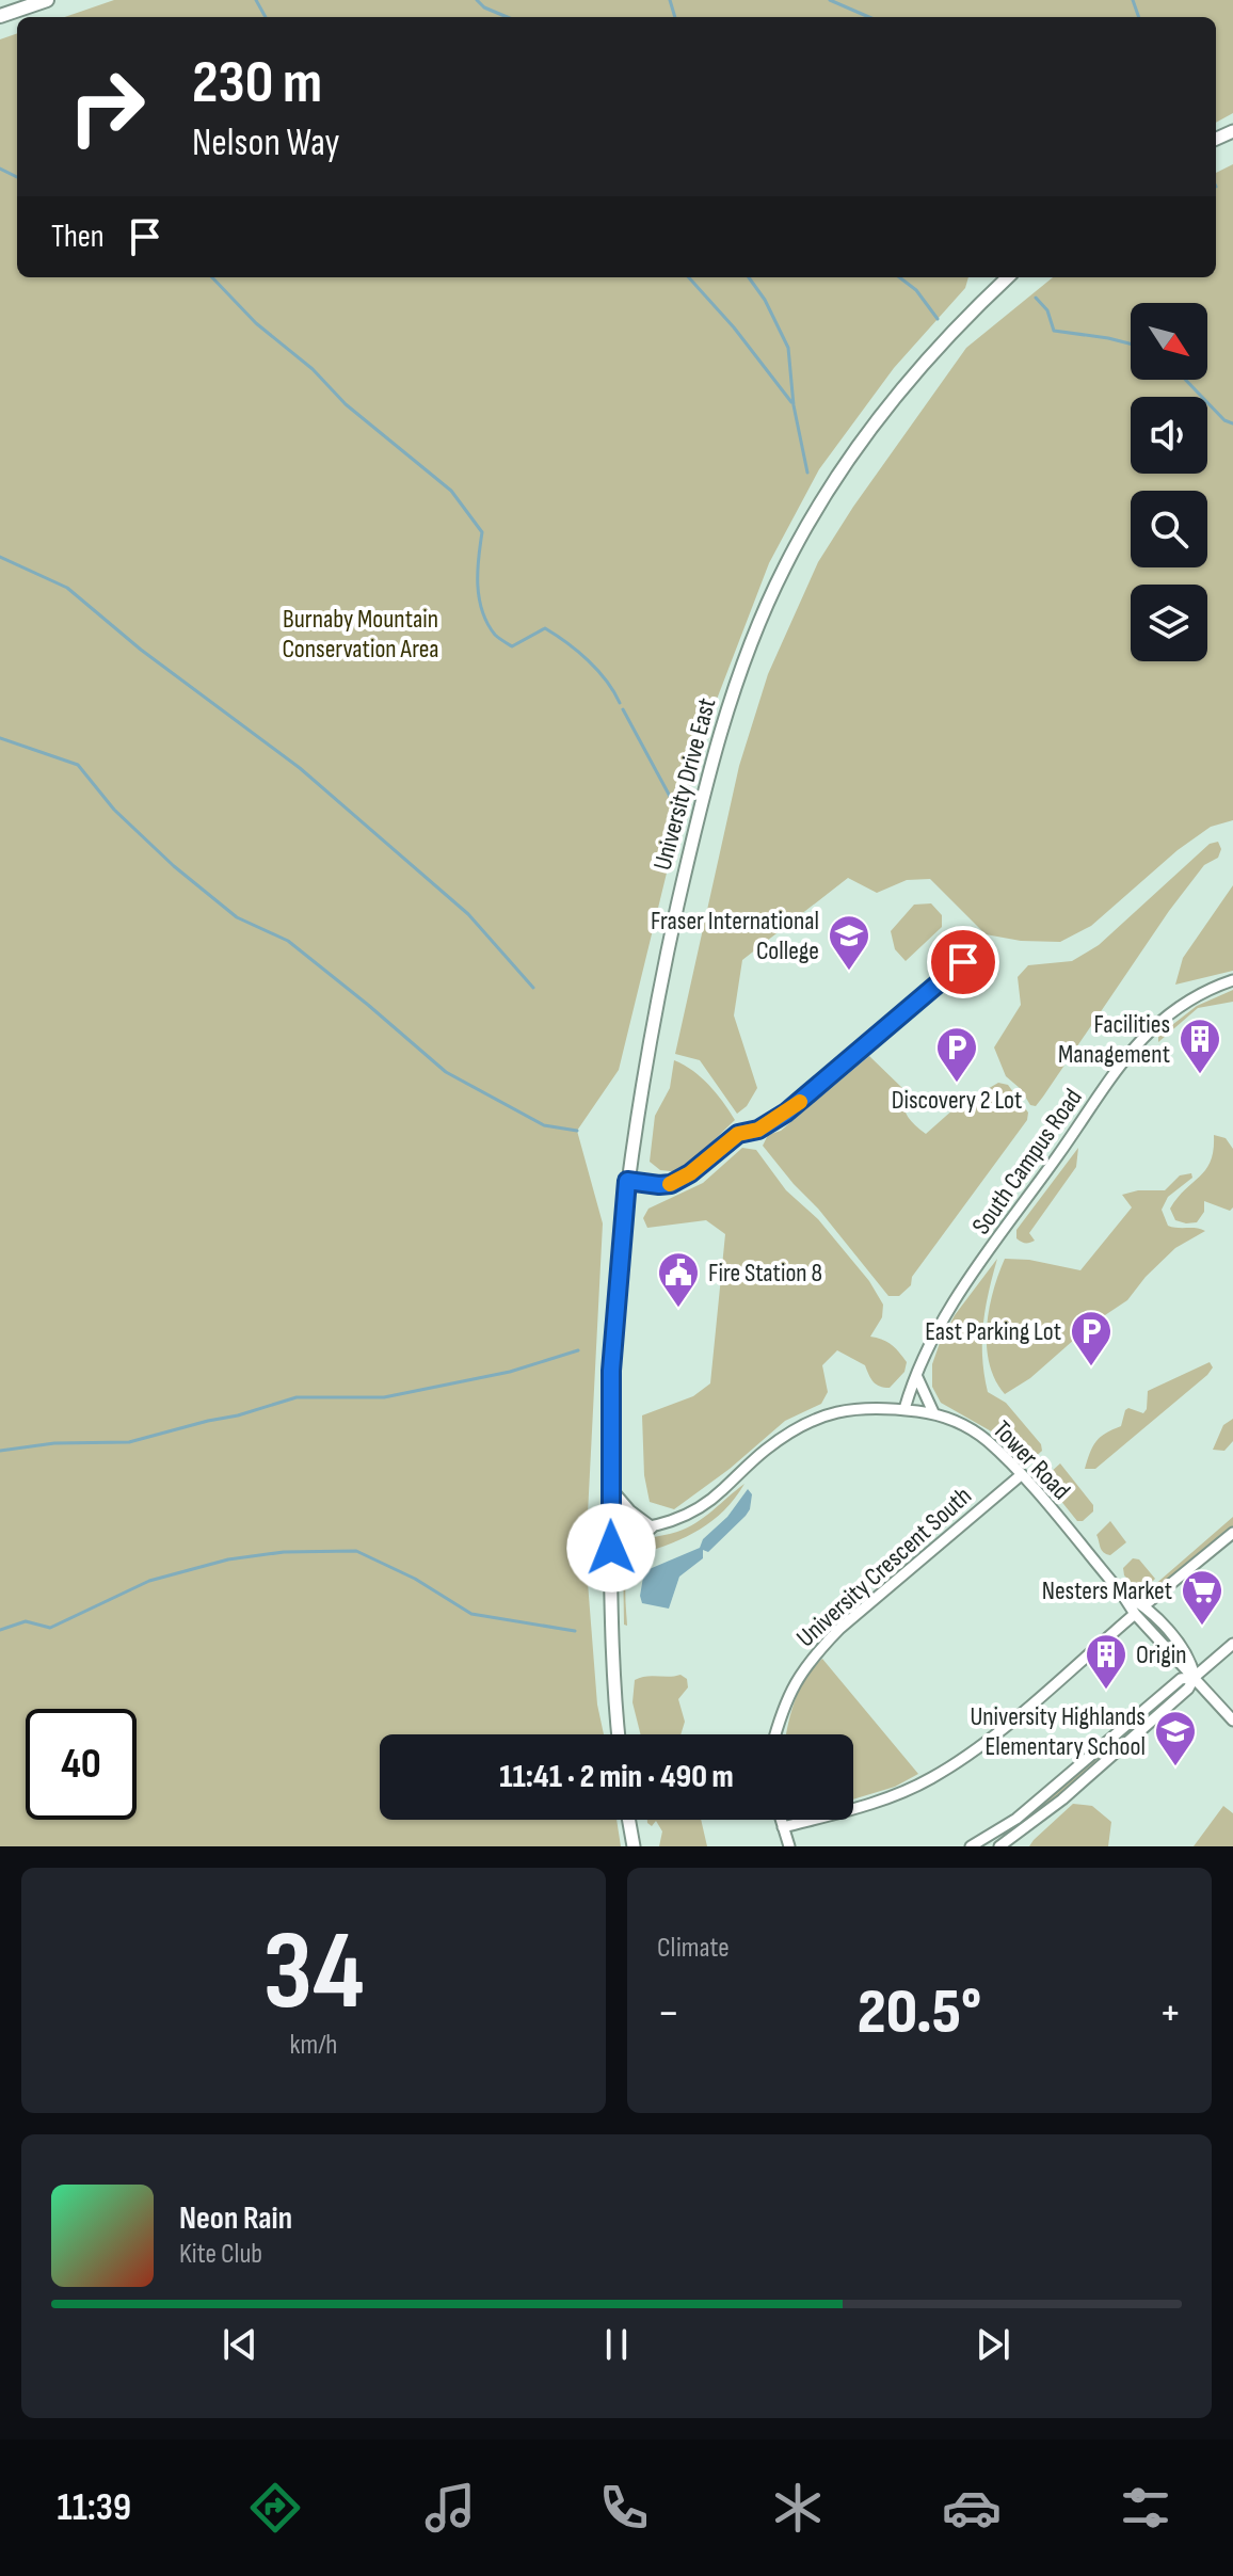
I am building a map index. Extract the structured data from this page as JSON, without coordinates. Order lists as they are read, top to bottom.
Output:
{
  "streets": {
    "street": [
      "University Drive East",
      "South Campus Road",
      "Tower Road",
      "University Crescent South"
    ]
  },
  "crossings": [
    ["University Drive East", "Tower Road"],
    ["South Campus Road", "Tower Road"],
    ["Tower Road", "University Crescent South"]
  ],
  "parks": ["Burnaby Mountain Conservation Area"],
  "places": {
    "school or university": ["Fraser International College", "University Highlands Elementary School"],
    "building": ["Facilities Management", "Origin"],
    "parking": ["Discovery 2 Lot", "East Parking Lot"],
    "public building": ["Fire Station 8"],
    "supermarket": ["Nesters Market"]
  },
  "north": "bottom right",
  "page": {
    "turn": ["230 m", "Nelson Way"],
    "then": "Then",
    "limit": "40",
    "trip": "11:41 · 2 min · 490 m",
    "tile": [
      ["34", "km/h"],
      "Climate"
    ],
    "heat": ["−", "20.5°", "+"],
    "song": ["Neon Rain", "Kite Club"],
    "tabs": "11:39"
  }
}
